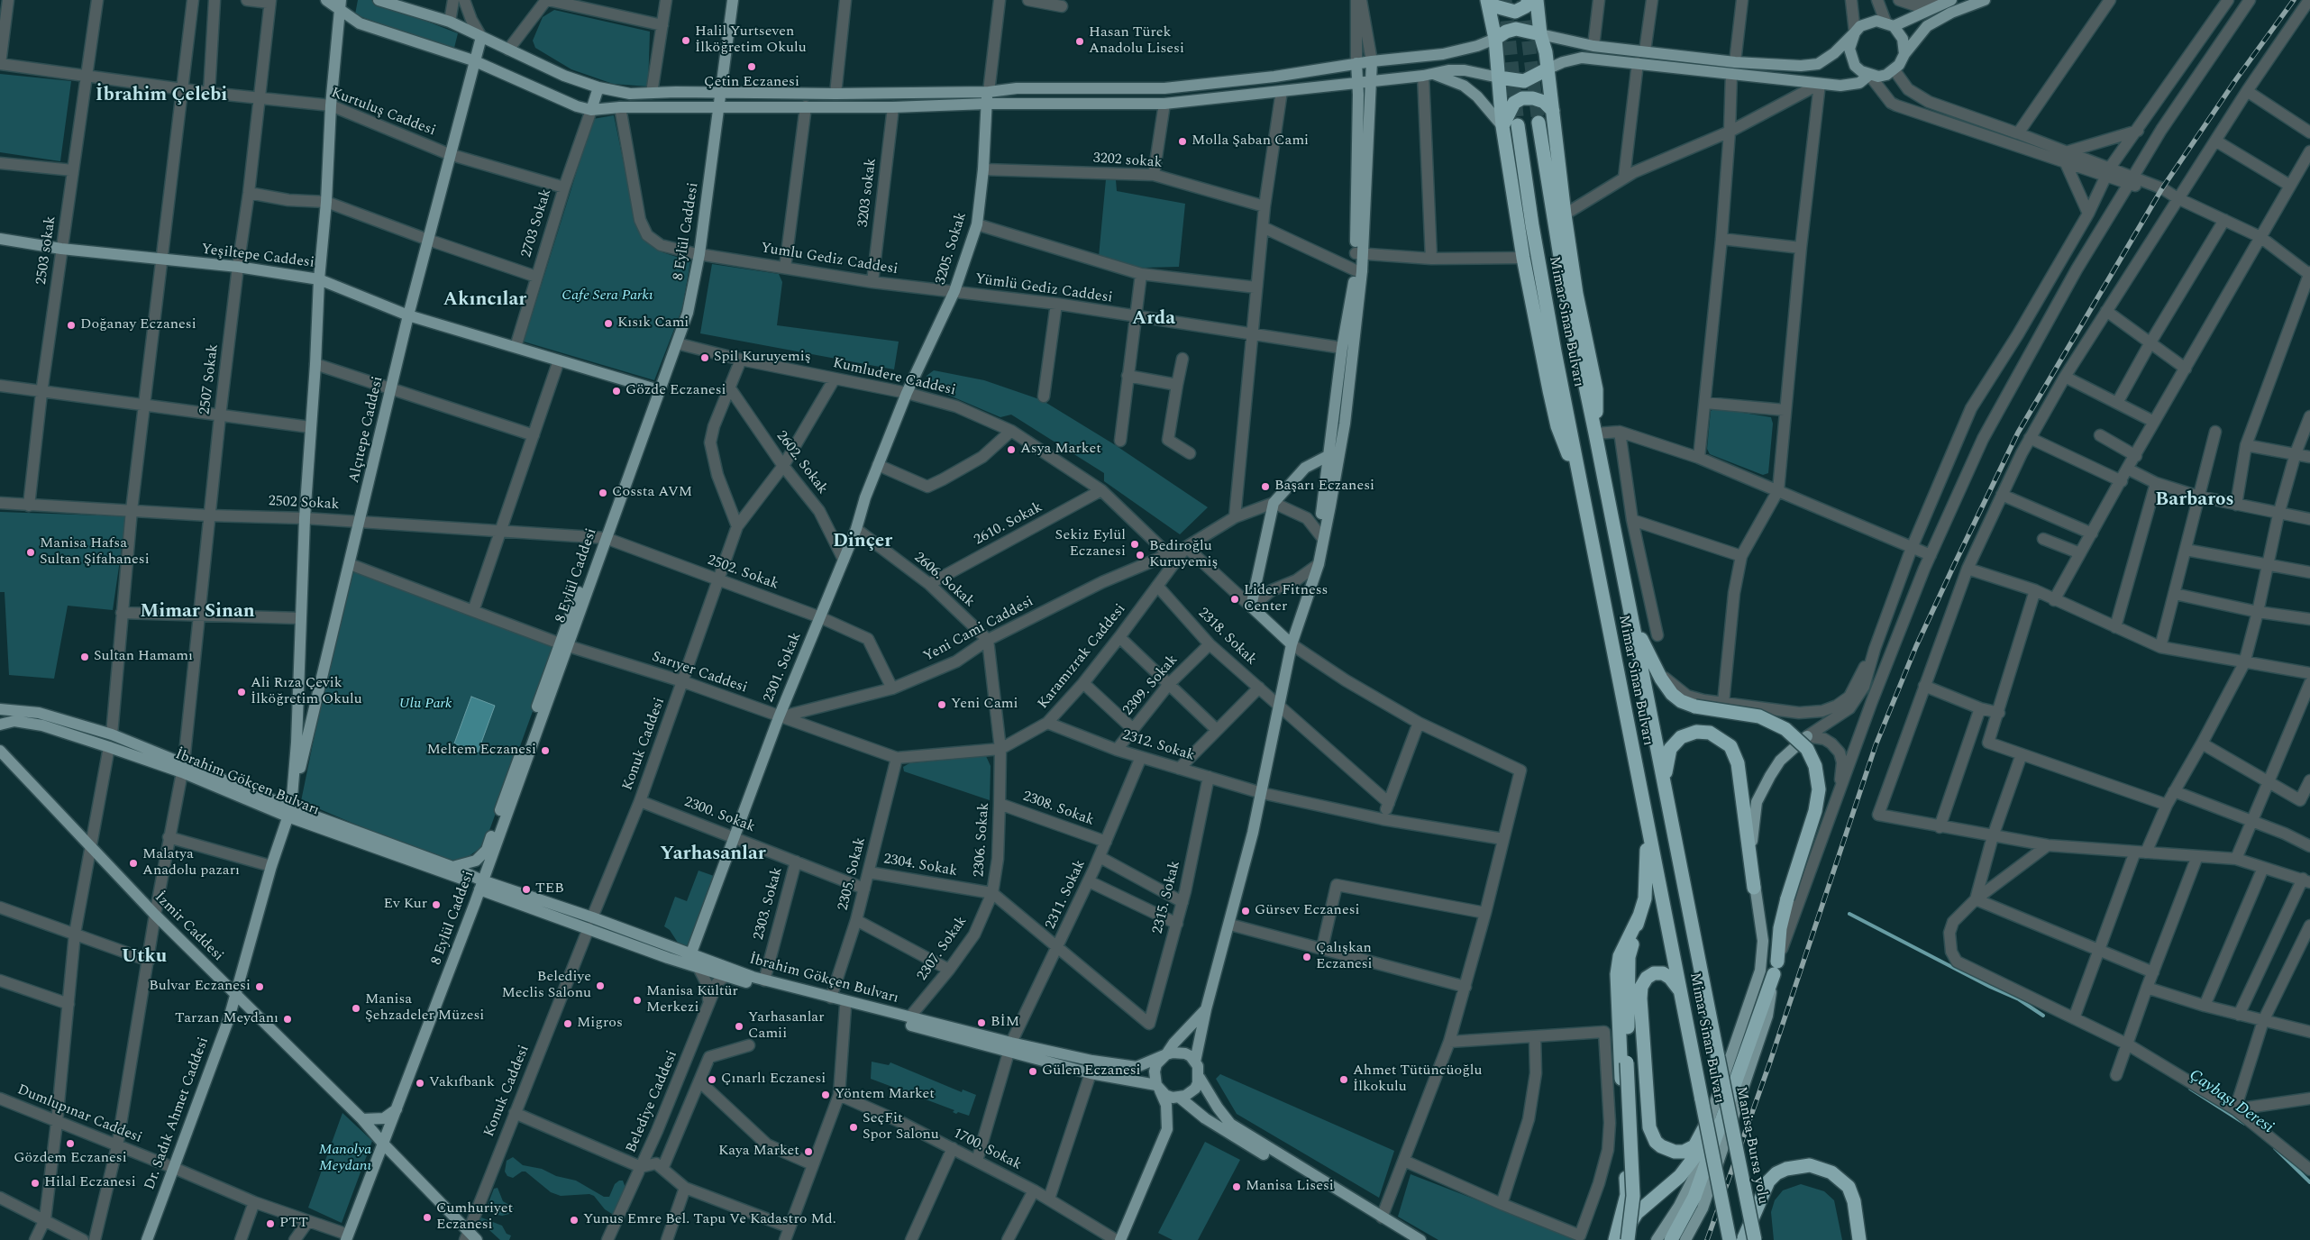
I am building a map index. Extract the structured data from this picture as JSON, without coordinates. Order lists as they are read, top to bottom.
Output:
{
  "streets": {
    "highway": ["Mimar Sinan Bulvarı", "Manisa-Bursa yolu"],
    "main road": [
      "8 Eylül Caddesi",
      "3205. Sokak",
      "Yeşiltepe Caddesi",
      "Alçıtepe Caddesi",
      "2301. Sokak",
      "İbrahim Gökçen Bulvarı",
      "İzmir Caddesi",
      "Dr. Sadık Ahmet Caddesi"
    ],
    "street": [
      "Kurtuluş Caddesi",
      "3202 sokak",
      "3203 sokak",
      "2703 Sokak",
      "2503 sokak",
      "Yumlu Gediz Caddesi",
      "Yümlü Gediz Caddesi",
      "Kumludere Caddesi",
      "2507 Sokak",
      "2602. Sokak",
      "2502 Sokak",
      "2610. Sokak",
      "2502. Sokak",
      "2606. Sokak",
      "Yeni Cami Caddesi",
      "2318. Sokak",
      "Karamızrak Caddesi",
      "Sarıyer Caddesi",
      "2309. Sokak",
      "Konuk Caddesi",
      "2312. Sokak",
      "2308. Sokak",
      "2300. Sokak",
      "2306. Sokak",
      "2304. Sokak",
      "2305. Sokak",
      "2311. Sokak",
      "2315. Sokak",
      "2303. Sokak",
      "2307. Sokak",
      "Belediye Caddesi",
      "Dumlupınar Caddesi",
      "1700. Sokak"
    ]
  },
  "crossings": [
    ["Kurtuluş Caddesi", "2703 Sokak"],
    ["Kurtuluş Caddesi", "2503 sokak"],
    ["Kurtuluş Caddesi", "2507 Sokak"],
    ["Kurtuluş Caddesi", "Alçıtepe Caddesi"],
    ["3202 sokak", "3205. Sokak"],
    ["3203 sokak", "Yumlu Gediz Caddesi"],
    ["2703 Sokak", "Yeşiltepe Caddesi"],
    ["8 Eylül Caddesi", "Yeşiltepe Caddesi"],
    ["8 Eylül Caddesi", "Yumlu Gediz Caddesi"],
    ["8 Eylül Caddesi", "Kumludere Caddesi"],
    ["8 Eylül Caddesi", "2502 Sokak"],
    ["8 Eylül Caddesi", "2502. Sokak"],
    ["8 Eylül Caddesi", "Sarıyer Caddesi"],
    ["8 Eylül Caddesi", "İbrahim Gökçen Bulvarı"],
    ["8 Eylül Caddesi", "İzmir Caddesi"],
    ["8 Eylül Caddesi", "Dumlupınar Caddesi"],
    ["3205. Sokak", "Yumlu Gediz Caddesi"],
    ["3205. Sokak", "Yümlü Gediz Caddesi"],
    ["3205. Sokak", "Kumludere Caddesi"],
    ["3205. Sokak", "2301. Sokak"],
    ["2503 sokak", "Yeşiltepe Caddesi"],
    ["2503 sokak", "2502 Sokak"],
    ["Yeşiltepe Caddesi", "2507 Sokak"],
    ["Yeşiltepe Caddesi", "Alçıtepe Caddesi"],
    ["Yumlu Gediz Caddesi", "Yümlü Gediz Caddesi"],
    ["Kumludere Caddesi", "2610. Sokak"],
    ["Kumludere Caddesi", "Yeni Cami Caddesi"],
    ["Kumludere Caddesi", "2301. Sokak"],
    ["Kumludere Caddesi", "Konuk Caddesi"],
    ["2507 Sokak", "2502 Sokak"],
    ["2507 Sokak", "İbrahim Gökçen Bulvarı"],
    ["2507 Sokak", "İzmir Caddesi"],
    ["2507 Sokak", "Dumlupınar Caddesi"],
    ["Alçıtepe Caddesi", "2502 Sokak"],
    ["Alçıtepe Caddesi", "Sarıyer Caddesi"],
    ["Alçıtepe Caddesi", "İbrahim Gökçen Bulvarı"],
    ["Alçıtepe Caddesi", "Dr. Sadık Ahmet Caddesi"],
    ["2602. Sokak", "2301. Sokak"],
    ["2602. Sokak", "Konuk Caddesi"],
    ["2502 Sokak", "2502. Sokak"],
    ["2610. Sokak", "2606. Sokak"],
    ["2502. Sokak", "Yeni Cami Caddesi"],
    ["2502. Sokak", "2301. Sokak"],
    ["2502. Sokak", "Konuk Caddesi"],
    ["2606. Sokak", "Yeni Cami Caddesi"],
    ["2606. Sokak", "2301. Sokak"],
    ["2606. Sokak", "2306. Sokak"],
    ["Yeni Cami Caddesi", "Karamızrak Caddesi"],
    ["Yeni Cami Caddesi", "2301. Sokak"],
    ["Yeni Cami Caddesi", "Sarıyer Caddesi"],
    ["Yeni Cami Caddesi", "2306. Sokak"],
    ["2318. Sokak", "Karamızrak Caddesi"],
    ["2318. Sokak", "2309. Sokak"],
    ["Karamızrak Caddesi", "Sarıyer Caddesi"],
    ["Karamızrak Caddesi", "2312. Sokak"],
    ["Karamızrak Caddesi", "2306. Sokak"],
    ["Karamızrak Caddesi", "2305. Sokak"],
    ["2301. Sokak", "Sarıyer Caddesi"],
    ["2301. Sokak", "İbrahim Gökçen Bulvarı"],
    ["2301. Sokak", "2300. Sokak"],
    ["Sarıyer Caddesi", "Konuk Caddesi"],
    ["Sarıyer Caddesi", "2305. Sokak"],
    ["2309. Sokak", "2312. Sokak"],
    ["Konuk Caddesi", "İbrahim Gökçen Bulvarı"],
    ["Konuk Caddesi", "2300. Sokak"],
    ["Konuk Caddesi", "İzmir Caddesi"],
    ["2312. Sokak", "2311. Sokak"],
    ["2312. Sokak", "2315. Sokak"],
    ["İbrahim Gökçen Bulvarı", "2305. Sokak"],
    ["İbrahim Gökçen Bulvarı", "2311. Sokak"],
    ["İbrahim Gökçen Bulvarı", "2303. Sokak"],
    ["İbrahim Gökçen Bulvarı", "2307. Sokak"],
    ["İbrahim Gökçen Bulvarı", "Belediye Caddesi"],
    ["İbrahim Gökçen Bulvarı", "Dr. Sadık Ahmet Caddesi"],
    ["2308. Sokak", "2306. Sokak"],
    ["2308. Sokak", "2311. Sokak"],
    ["2300. Sokak", "2305. Sokak"],
    ["2300. Sokak", "2303. Sokak"],
    ["2306. Sokak", "2304. Sokak"],
    ["2306. Sokak", "2311. Sokak"],
    ["2306. Sokak", "2315. Sokak"],
    ["2306. Sokak", "2307. Sokak"],
    ["2304. Sokak", "2305. Sokak"],
    ["2304. Sokak", "2307. Sokak"],
    ["2311. Sokak", "1700. Sokak"],
    ["İzmir Caddesi", "Dr. Sadık Ahmet Caddesi"],
    ["Dr. Sadık Ahmet Caddesi", "Dumlupınar Caddesi"]
  ],
  "districts": [
    "İbrahim Çelebi",
    "Akıncılar",
    "Arda",
    "Barbaros",
    "Dinçer",
    "Mimar Sinan",
    "Yarhasanlar",
    "Utku"
  ],
  "water": ["Çaybaşı Deresi"],
  "parks": ["Cafe Sera Parkı", "Ulu Park", "Manolya Meydanı"],
  "places": [
    "Halil Yurtseven İlköğretim Okulu",
    "Hasan Türek Anadolu Lisesi",
    "Çetin Eczanesi",
    "Molla Şaban Cami",
    "Kısık Cami",
    "Doğanay Eczanesi",
    "Spil Kuruyemiş",
    "Gözde Eczanesi",
    "Asya Market",
    "Başarı Eczanesi",
    "Cossta AVM",
    "Sekiz Eylül Eczanesi",
    "Manisa Hafsa Sultan Şifahanesi",
    "Bediroğlu Kuruyemiş",
    "Lider Fitness Center",
    "Sultan Hamamı",
    "Ali Rıza Çevik İlköğretim Okulu",
    "Yeni Cami",
    "Meltem Eczanesi",
    "Malatya Anadolu pazarı",
    "TEB",
    "Ev Kur",
    "Gürsev Eczanesi",
    "Çalışkan Eczanesi",
    "Belediye Meclis Salonu",
    "Bulvar Eczanesi",
    "Manisa Kültür Merkezi",
    "Manisa Şehzadeler Müzesi",
    "Tarzan Meydanı",
    "BİM",
    "Migros",
    "Yarhasanlar Camii",
    "Gülen Eczanesi",
    "Çınarlı Eczanesi",
    "Ahmet Tütüncüoğlu İlkokulu",
    "Vakıfbank",
    "Yöntem Market",
    "SeçFit Spor Salonu",
    "Gözdem Eczanesi",
    "Kaya Market",
    "Hilal Eczanesi",
    "Manisa Lisesi",
    "Cumhuriyet Eczanesi",
    "Yunus Emre Bel. Tapu Ve Kadastro Md.",
    "PTT"
  ]
}
